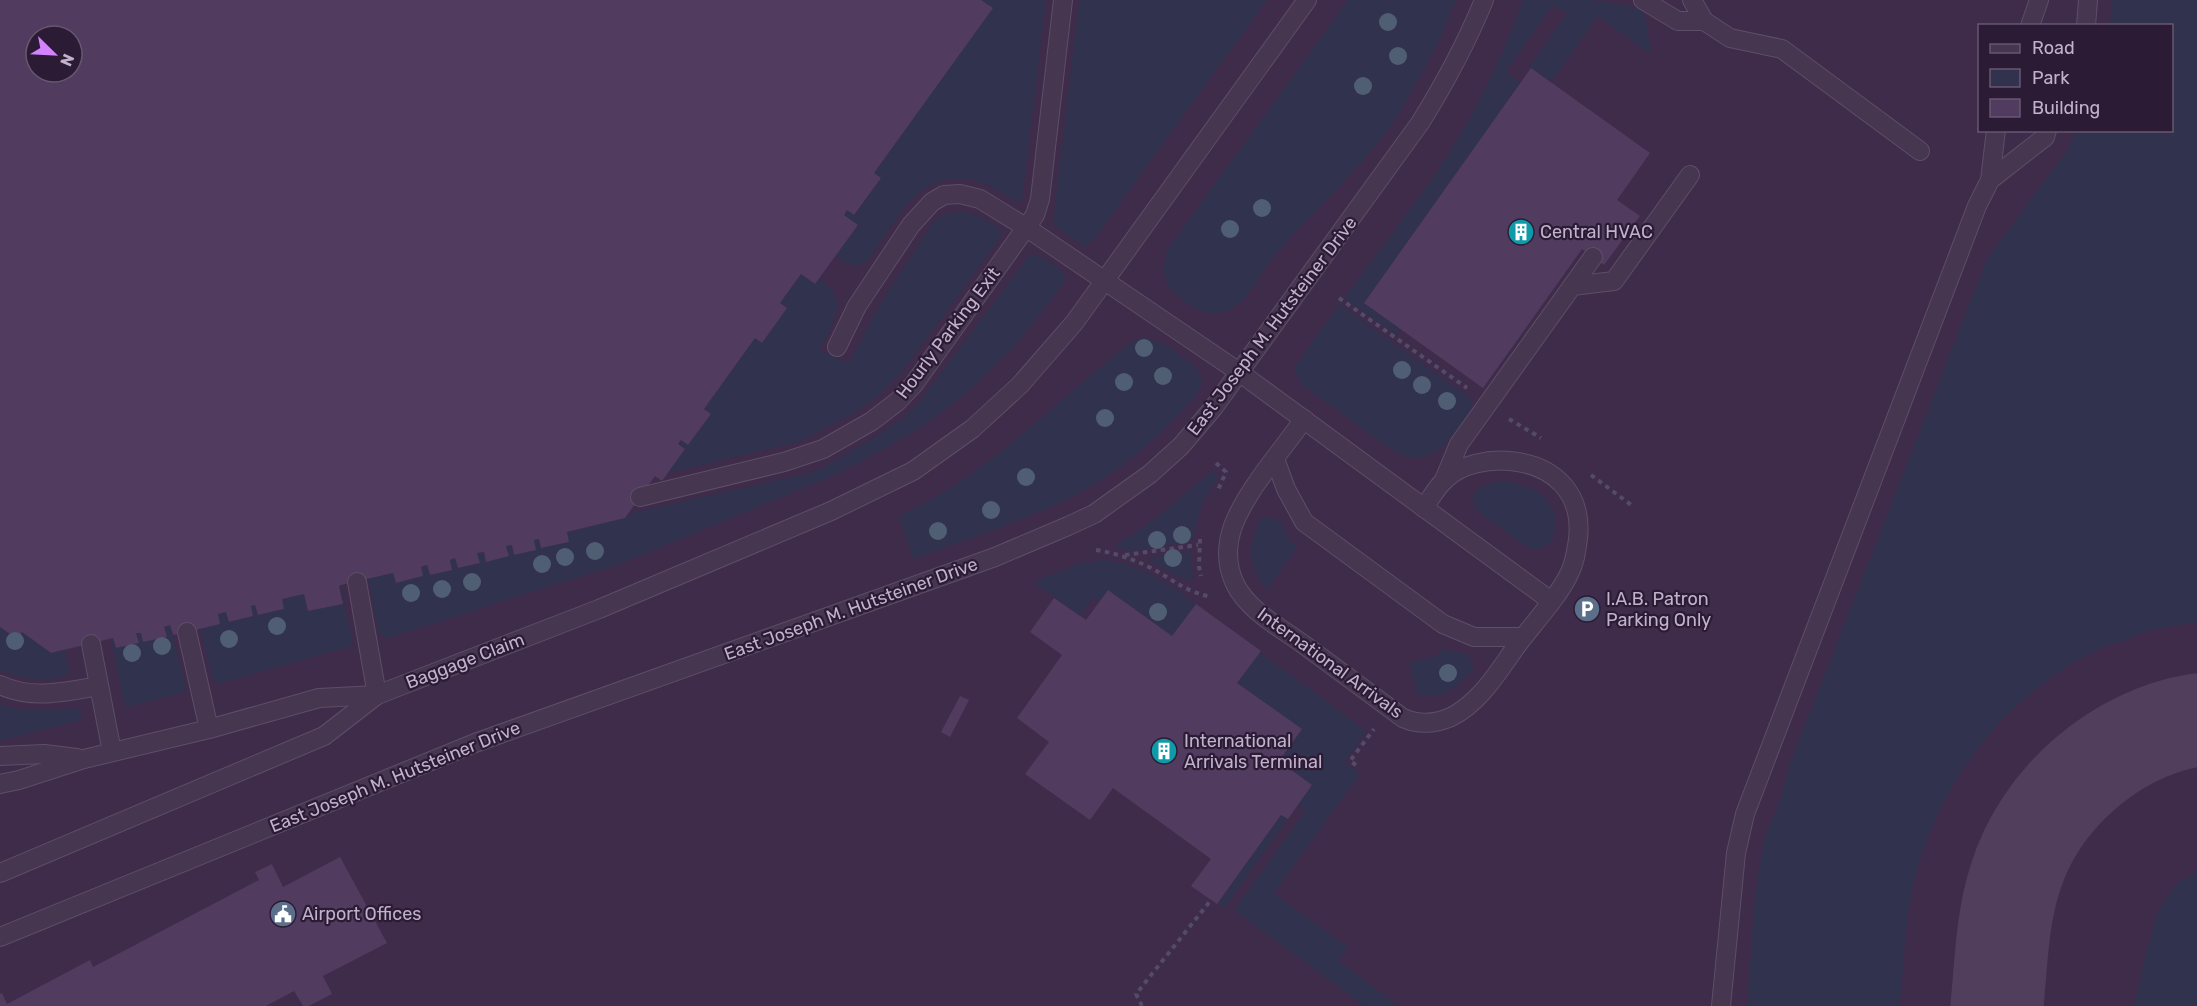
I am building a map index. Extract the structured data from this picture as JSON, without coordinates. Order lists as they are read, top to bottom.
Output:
{
  "streets": {
    "street": [
      "East Joseph M. Hutsteiner Drive",
      "Hourly Parking Exit",
      "Baggage Claim",
      "International Arrivals"
    ]
  },
  "places": {
    "building": ["Central HVAC", "International Arrivals Terminal"],
    "parking": ["I.A.B. Patron Parking Only"],
    "public building": ["Airport Offices"]
  },
  "legend": ["Road", "Park", "Building"],
  "north": "bottom right"
}
